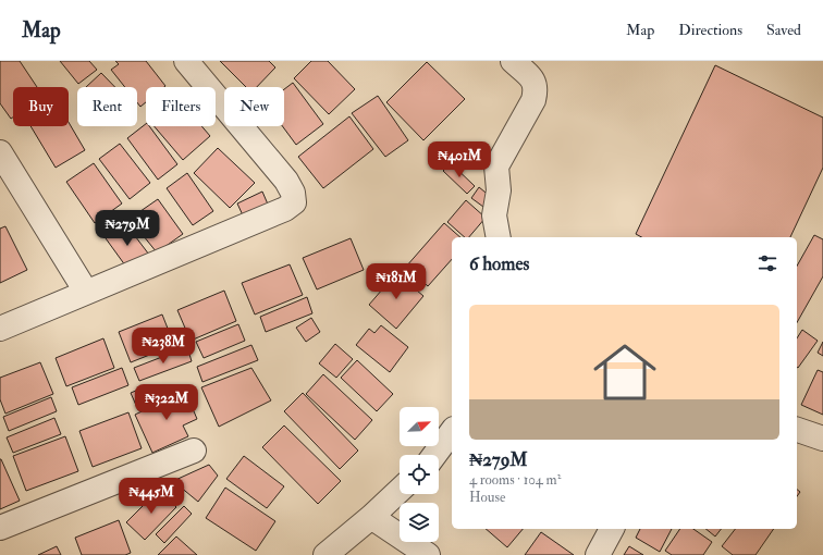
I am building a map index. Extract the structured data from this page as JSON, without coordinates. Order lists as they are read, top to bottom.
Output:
{
  "north": "top right",
  "page": {
    "header": "Map",
    "nav": ["Map", "Directions", "Saved"],
    "chip": [
      "Buy",
      "Rent",
      "Filters",
      "New"
    ],
    "price": [
      "₦401M",
      "₦279M",
      "₦181M",
      "₦238M",
      "₦322M",
      "₦445M"
    ],
    "heading": "6 homes",
    "list": [
      {
        "name": "₦279M",
        "note": "4 rooms · 104 m² · House"
      }
    ]
  }
}
